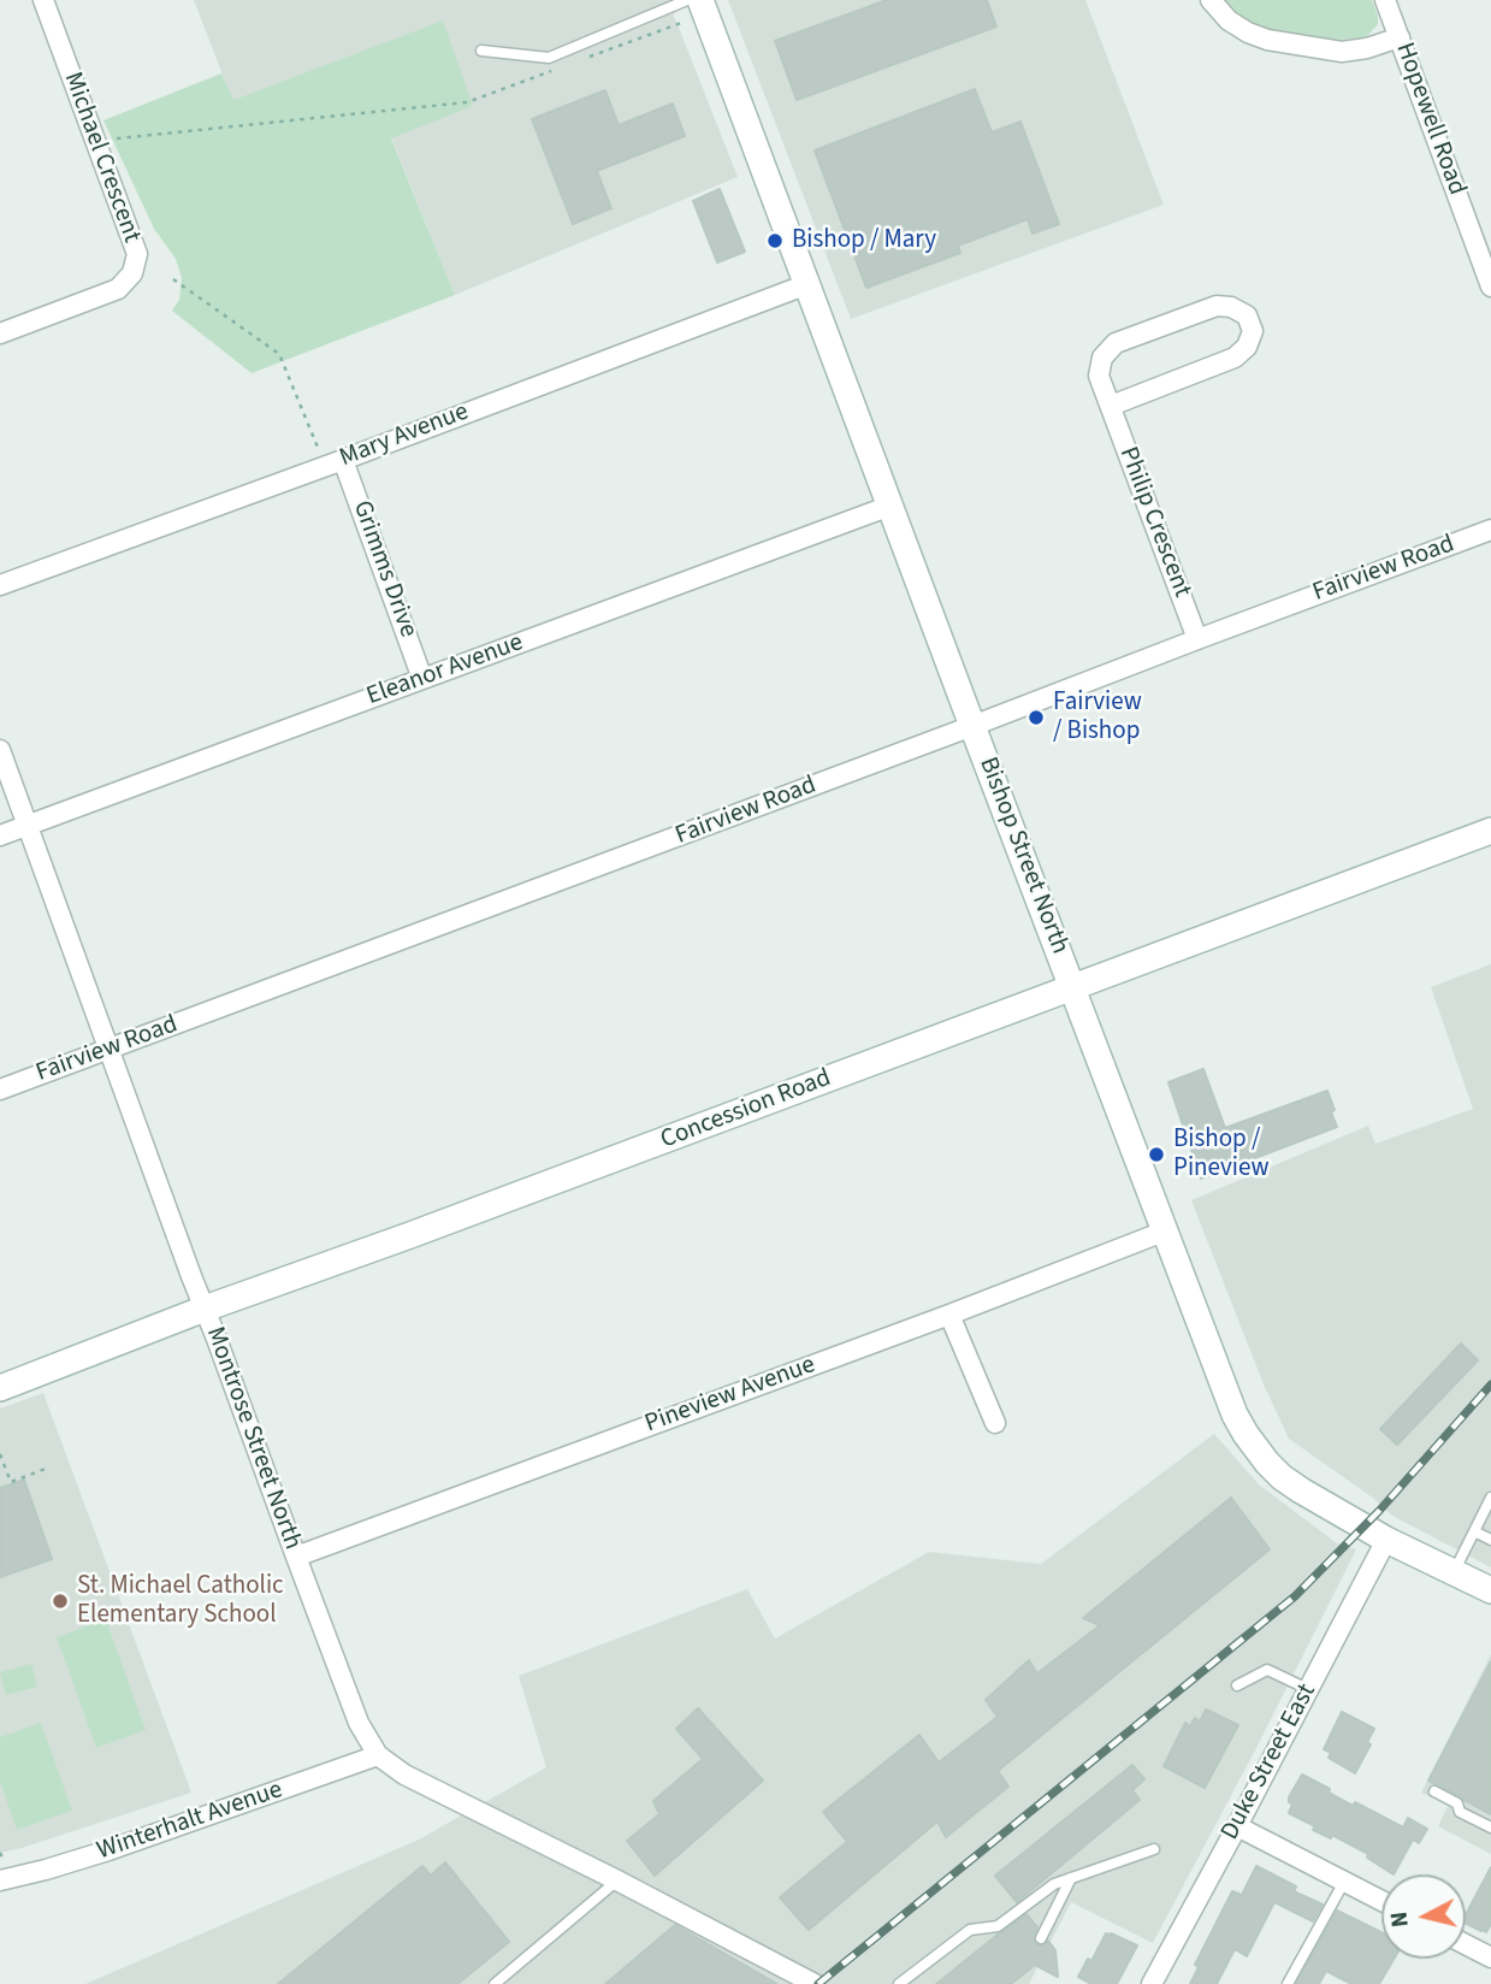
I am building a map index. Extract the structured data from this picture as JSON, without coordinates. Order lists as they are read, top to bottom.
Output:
{
  "streets": {
    "main road": ["Bishop Street North", "Concession Road"],
    "street": [
      "Hopewell Road",
      "Michael Crescent",
      "Mary Avenue",
      "Philip Crescent",
      "Grimms Drive",
      "Fairview Road",
      "Eleanor Avenue",
      "Pineview Avenue",
      "Montrose Street North",
      "Duke Street East",
      "Winterhalt Avenue"
    ]
  },
  "crossings": [
    ["Mary Avenue", "Grimms Drive"],
    ["Mary Avenue", "Bishop Street North"],
    ["Philip Crescent", "Fairview Road"],
    ["Grimms Drive", "Eleanor Avenue"],
    ["Fairview Road", "Bishop Street North"],
    ["Fairview Road", "Montrose Street North"],
    ["Eleanor Avenue", "Bishop Street North"],
    ["Eleanor Avenue", "Montrose Street North"],
    ["Bishop Street North", "Concession Road"],
    ["Bishop Street North", "Pineview Avenue"],
    ["Bishop Street North", "Duke Street East"],
    ["Concession Road", "Montrose Street North"],
    ["Pineview Avenue", "Montrose Street North"],
    ["Montrose Street North", "Winterhalt Avenue"]
  ],
  "places": [
    "Bishop / Mary",
    "Fairview / Bishop",
    "Bishop / Pineview",
    "St. Michael Catholic Elementary School"
  ],
  "north": "left"
}
